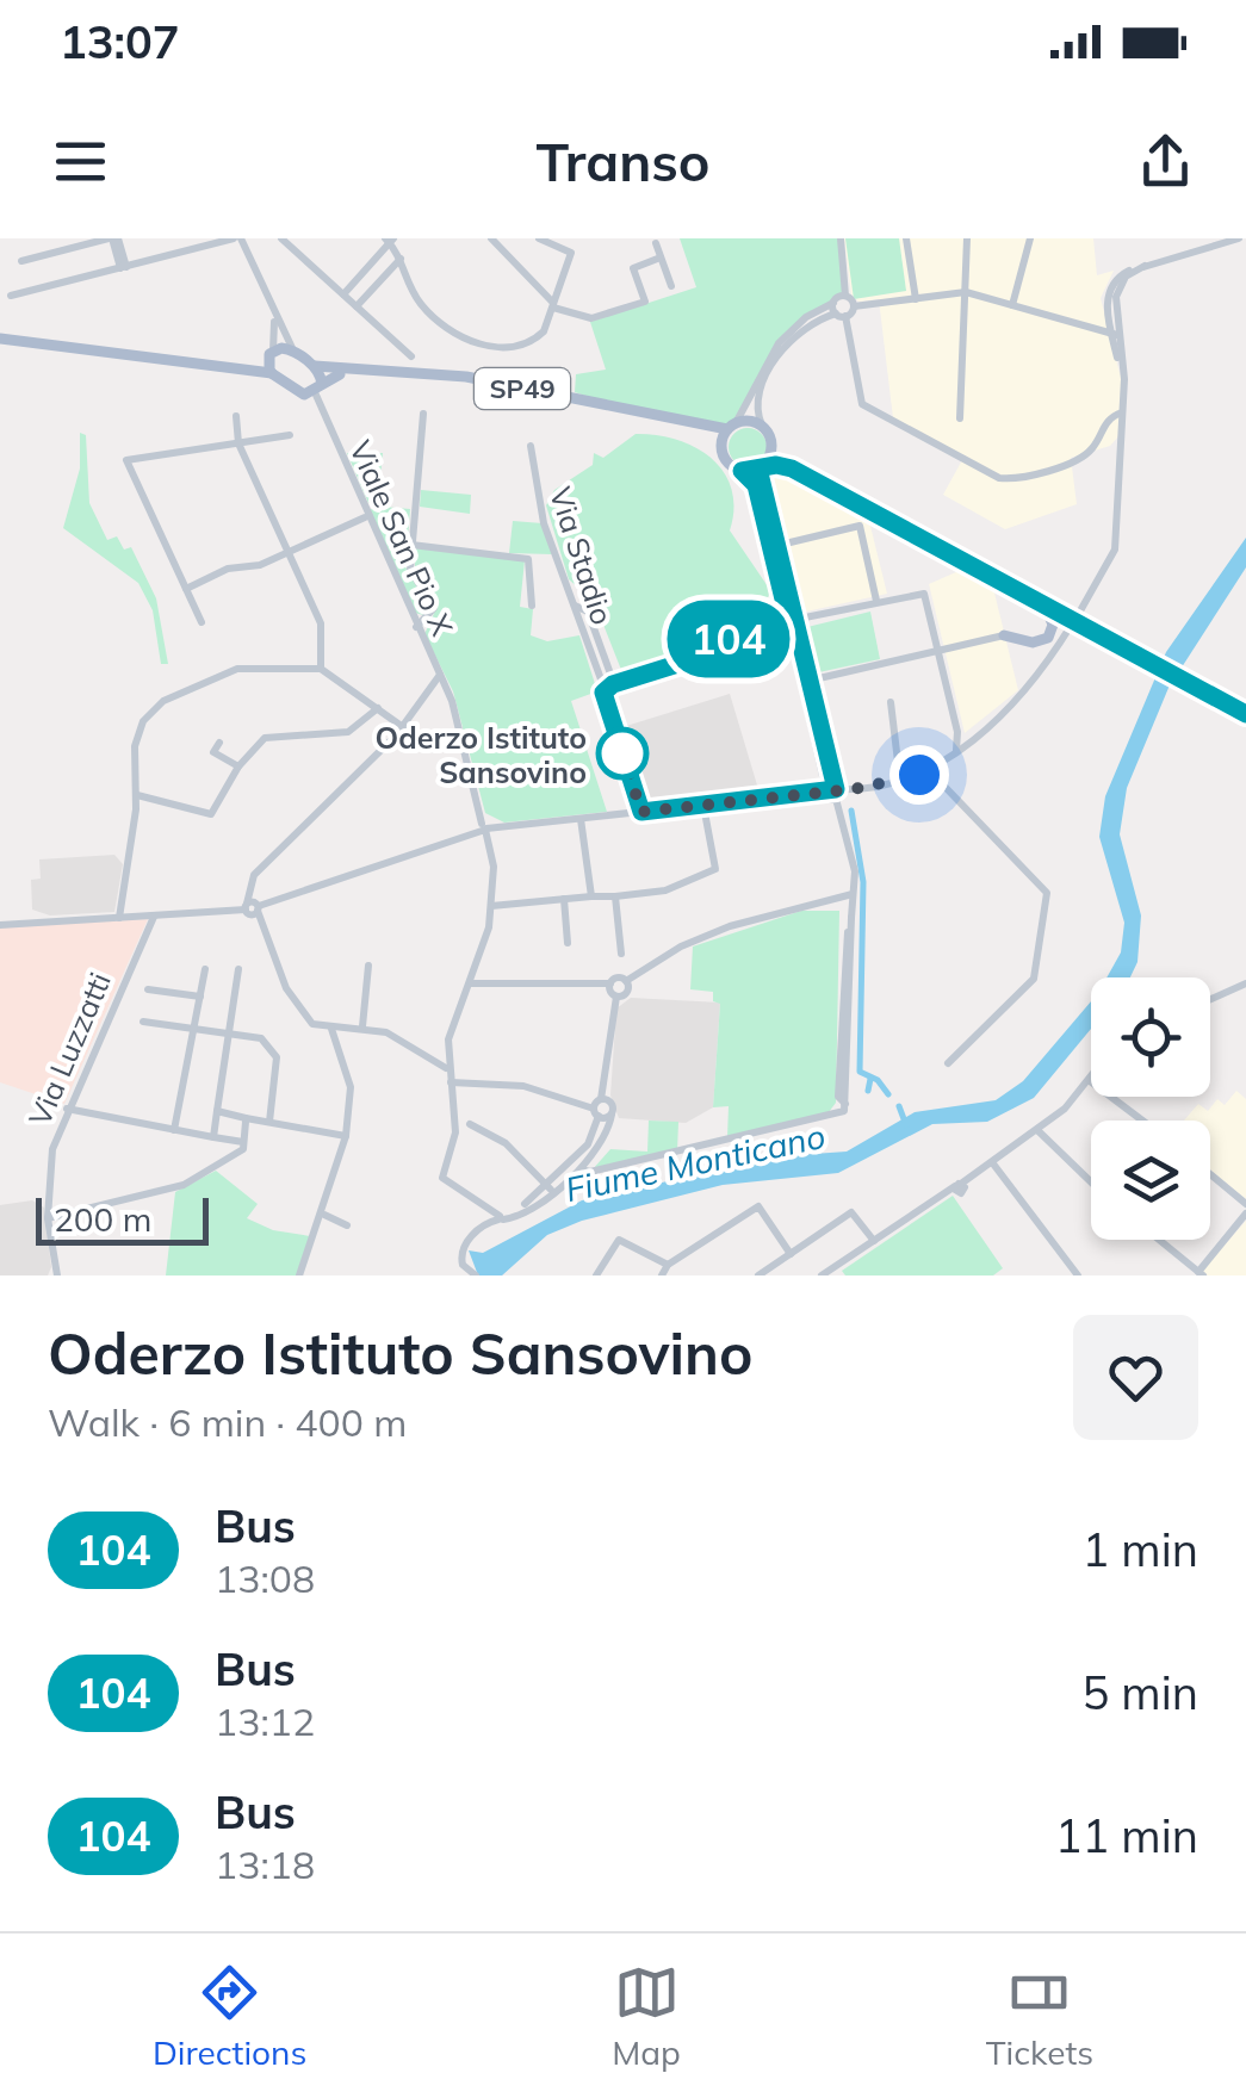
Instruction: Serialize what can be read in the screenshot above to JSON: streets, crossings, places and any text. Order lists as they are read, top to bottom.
{
  "streets": {
    "main road": ["SP49"],
    "street": ["Viale San Pio X", "Via Stadio", "Via Luzzatti"]
  },
  "crossings": [
    ["SP49", "Viale San Pio X"]
  ],
  "water": ["Fiume Monticano"],
  "places": ["Oderzo Istituto Sansovino"],
  "lines": ["bus line 104"],
  "scale_bar": "200 m",
  "page": {
    "status": "13:07",
    "header": "Transo",
    "on_map": "104",
    "scale": "200 m",
    "heading": ["Oderzo Istituto Sansovino", "Walk · 6 min · 400 m"],
    "list": [
      {
        "mark": "104",
        "name": "Bus",
        "note": "13:08",
        "value": "1 min"
      },
      {
        "mark": "104",
        "name": "Bus",
        "note": "13:12",
        "value": "5 min"
      },
      {
        "mark": "104",
        "name": "Bus",
        "note": "13:18",
        "value": "11 min"
      }
    ],
    "tabs": ["Directions", "Map", "Tickets"]
  }
}
